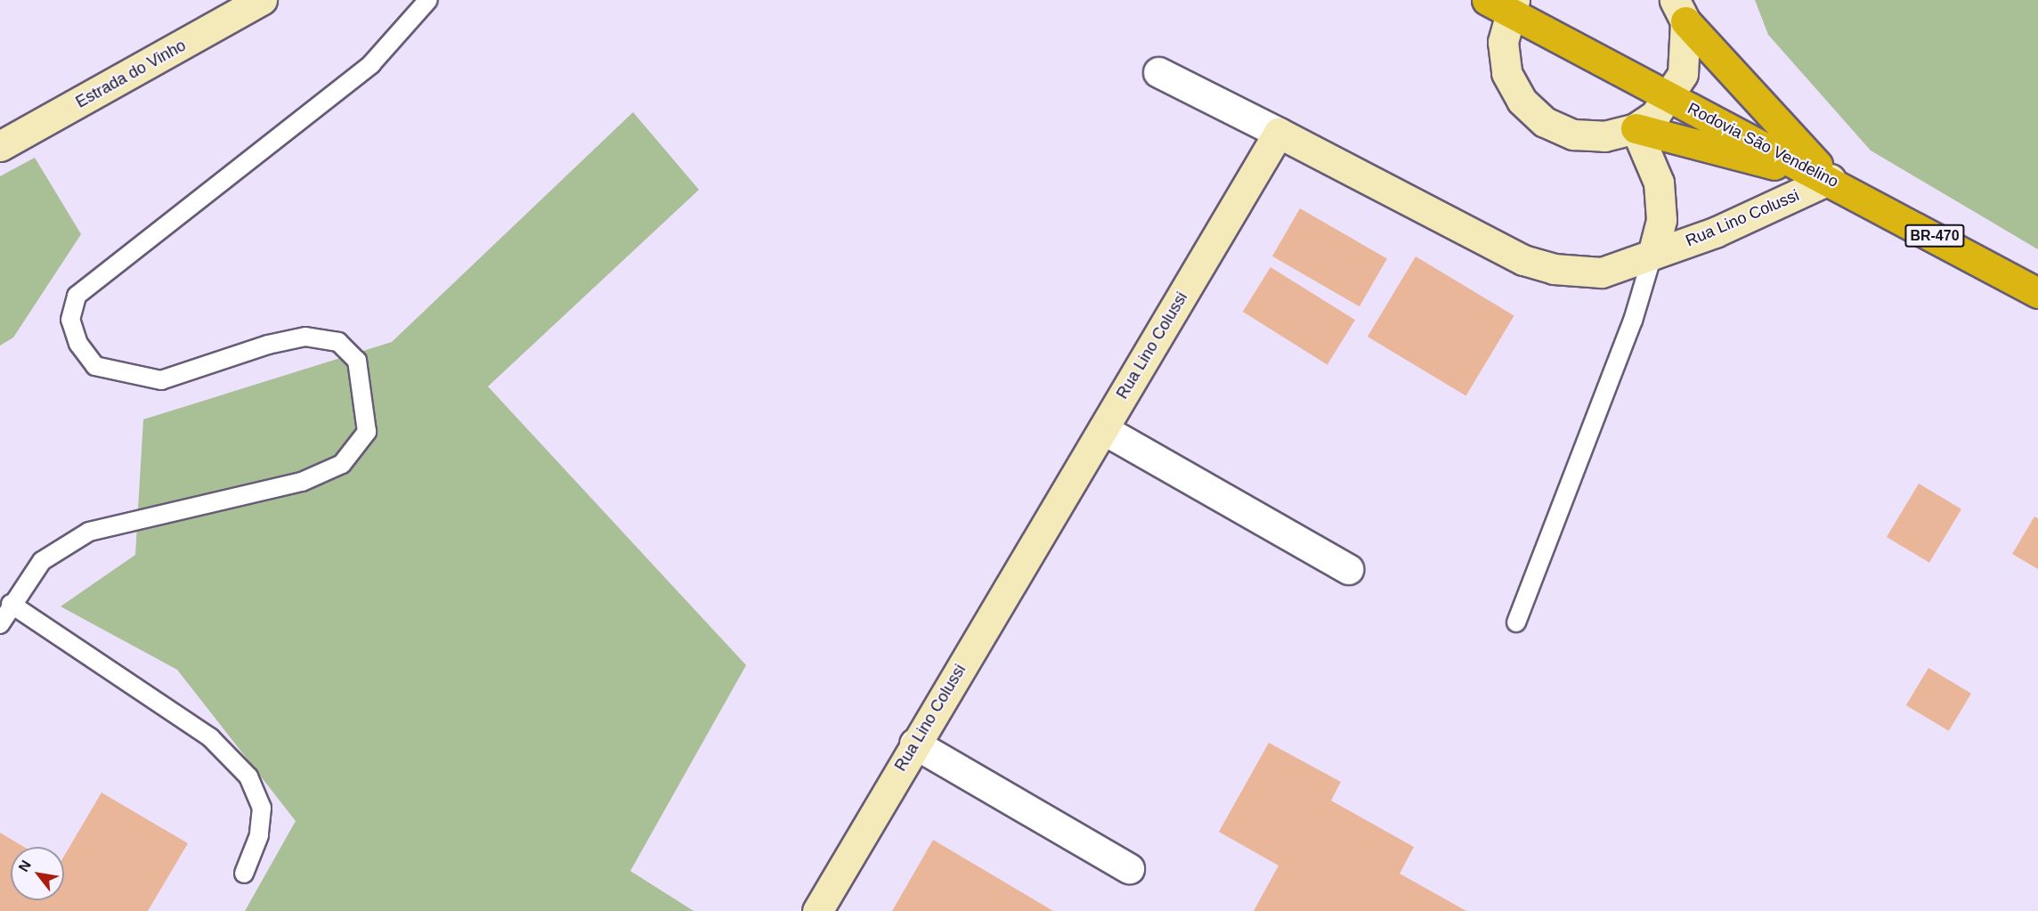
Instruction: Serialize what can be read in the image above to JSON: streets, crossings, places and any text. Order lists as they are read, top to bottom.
{
  "streets": {
    "highway": ["Rodovia São Vendelino", "BR-470"],
    "street": ["Estrada do Vinho", "Rua Lino Colussi"]
  },
  "crossings": [
    ["Rodovia São Vendelino", "Rua Lino Colussi"]
  ],
  "north": "top left"
}
